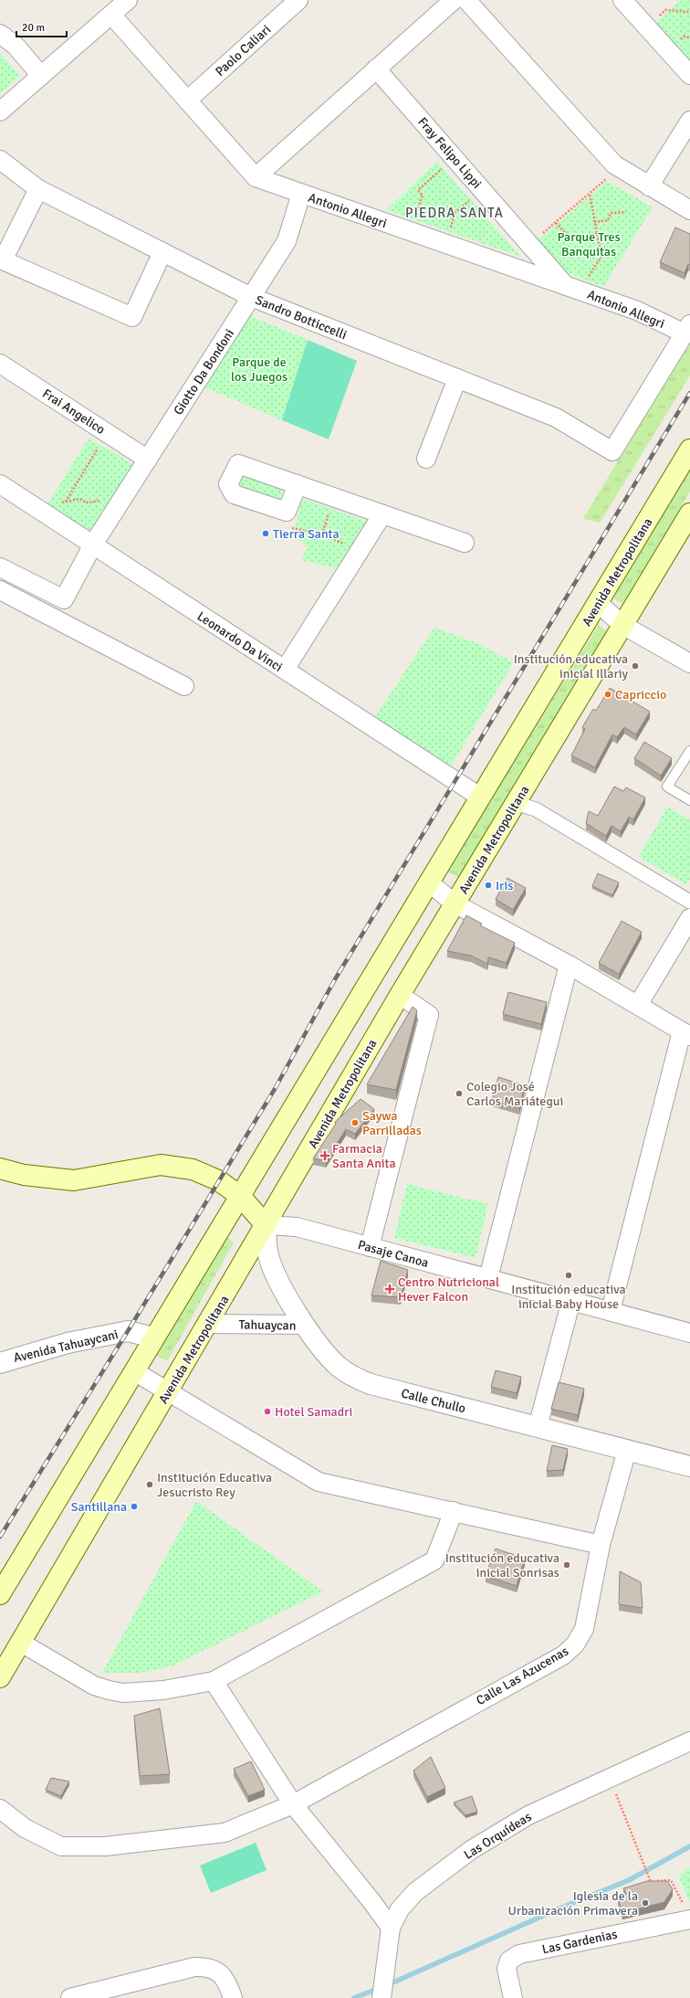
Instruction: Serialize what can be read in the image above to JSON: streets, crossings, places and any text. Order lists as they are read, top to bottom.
{
  "streets": {
    "main road": ["Avenida Metropolitana"],
    "street": [
      "Paolo Caliari",
      "Fray Felipo Lippi",
      "Antonio Allegri",
      "Sandro Botticcelli",
      "Giotto Da Bondoni",
      "Frai Angelico",
      "Leonardo Da Vinci",
      "Pasaje Canoa",
      "Tahuaycan",
      "Avenida Tahuaycani",
      "Calle Chullo",
      "Calle Las Azucenas",
      "Las Orquídeas",
      "Las Gardenias"
    ]
  },
  "crossings": [
    ["Paolo Caliari", "Antonio Allegri"],
    ["Fray Felipo Lippi", "Antonio Allegri"],
    ["Antonio Allegri", "Sandro Botticcelli"],
    ["Antonio Allegri", "Giotto Da Bondoni"],
    ["Sandro Botticcelli", "Giotto Da Bondoni"],
    ["Giotto Da Bondoni", "Frai Angelico"],
    ["Giotto Da Bondoni", "Leonardo Da Vinci"],
    ["Avenida Metropolitana", "Leonardo Da Vinci"],
    ["Avenida Metropolitana", "Pasaje Canoa"],
    ["Avenida Metropolitana", "Tahuaycan"],
    ["Avenida Metropolitana", "Avenida Tahuaycani"],
    ["Avenida Metropolitana", "Calle Chullo"],
    ["Pasaje Canoa", "Calle Chullo"],
    ["Tahuaycan", "Calle Chullo"],
    ["Calle Chullo", "Calle Las Azucenas"]
  ],
  "districts": ["PIEDRA SANTA"],
  "parks": ["Parque Tres Banquitas", "Parque de los Juegos"],
  "places": {
    "other": [
      "Tierra Santa",
      "Institución educativa inicial Illariy",
      "Capriccio",
      "Iris",
      "Colegio José Carlos Mariátegui",
      "Saywa Parrilladas",
      "Institución educativa inicial Baby House",
      "Hotel Samadri",
      "Institución Educativa Jesucristo Rey",
      "Santillana",
      "Institución educativa inicial Sonrisas",
      "Iglesia de la Urbanización Primavera"
    ],
    "health": ["Farmacia Santa Anita", "Centro Nutricional Hever Falcon"]
  },
  "scale_bar": "20 m"
}
